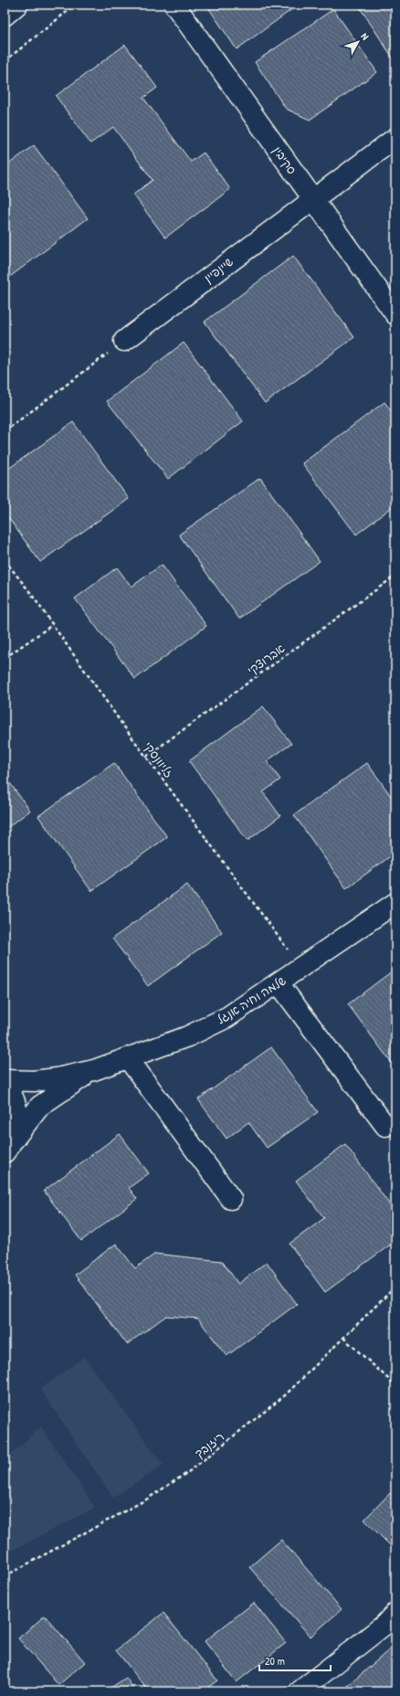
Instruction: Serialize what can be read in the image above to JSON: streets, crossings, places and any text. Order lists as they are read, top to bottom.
{
  "streets": {
    "street": ["סקיבין", "שיינפיין", "שלמה וחיה אנגל"],
    "path": ["אברוצקי", "זליוונסקי", "ריזנבך"]
  },
  "crossings": [
    ["סקיבין", "שיינפיין"],
    ["אברוצקי", "זליוונסקי"],
    ["זליוונסקי", "שלמה וחיה אנגל"]
  ],
  "scale_bar": "20 m",
  "north": "top right"
}
